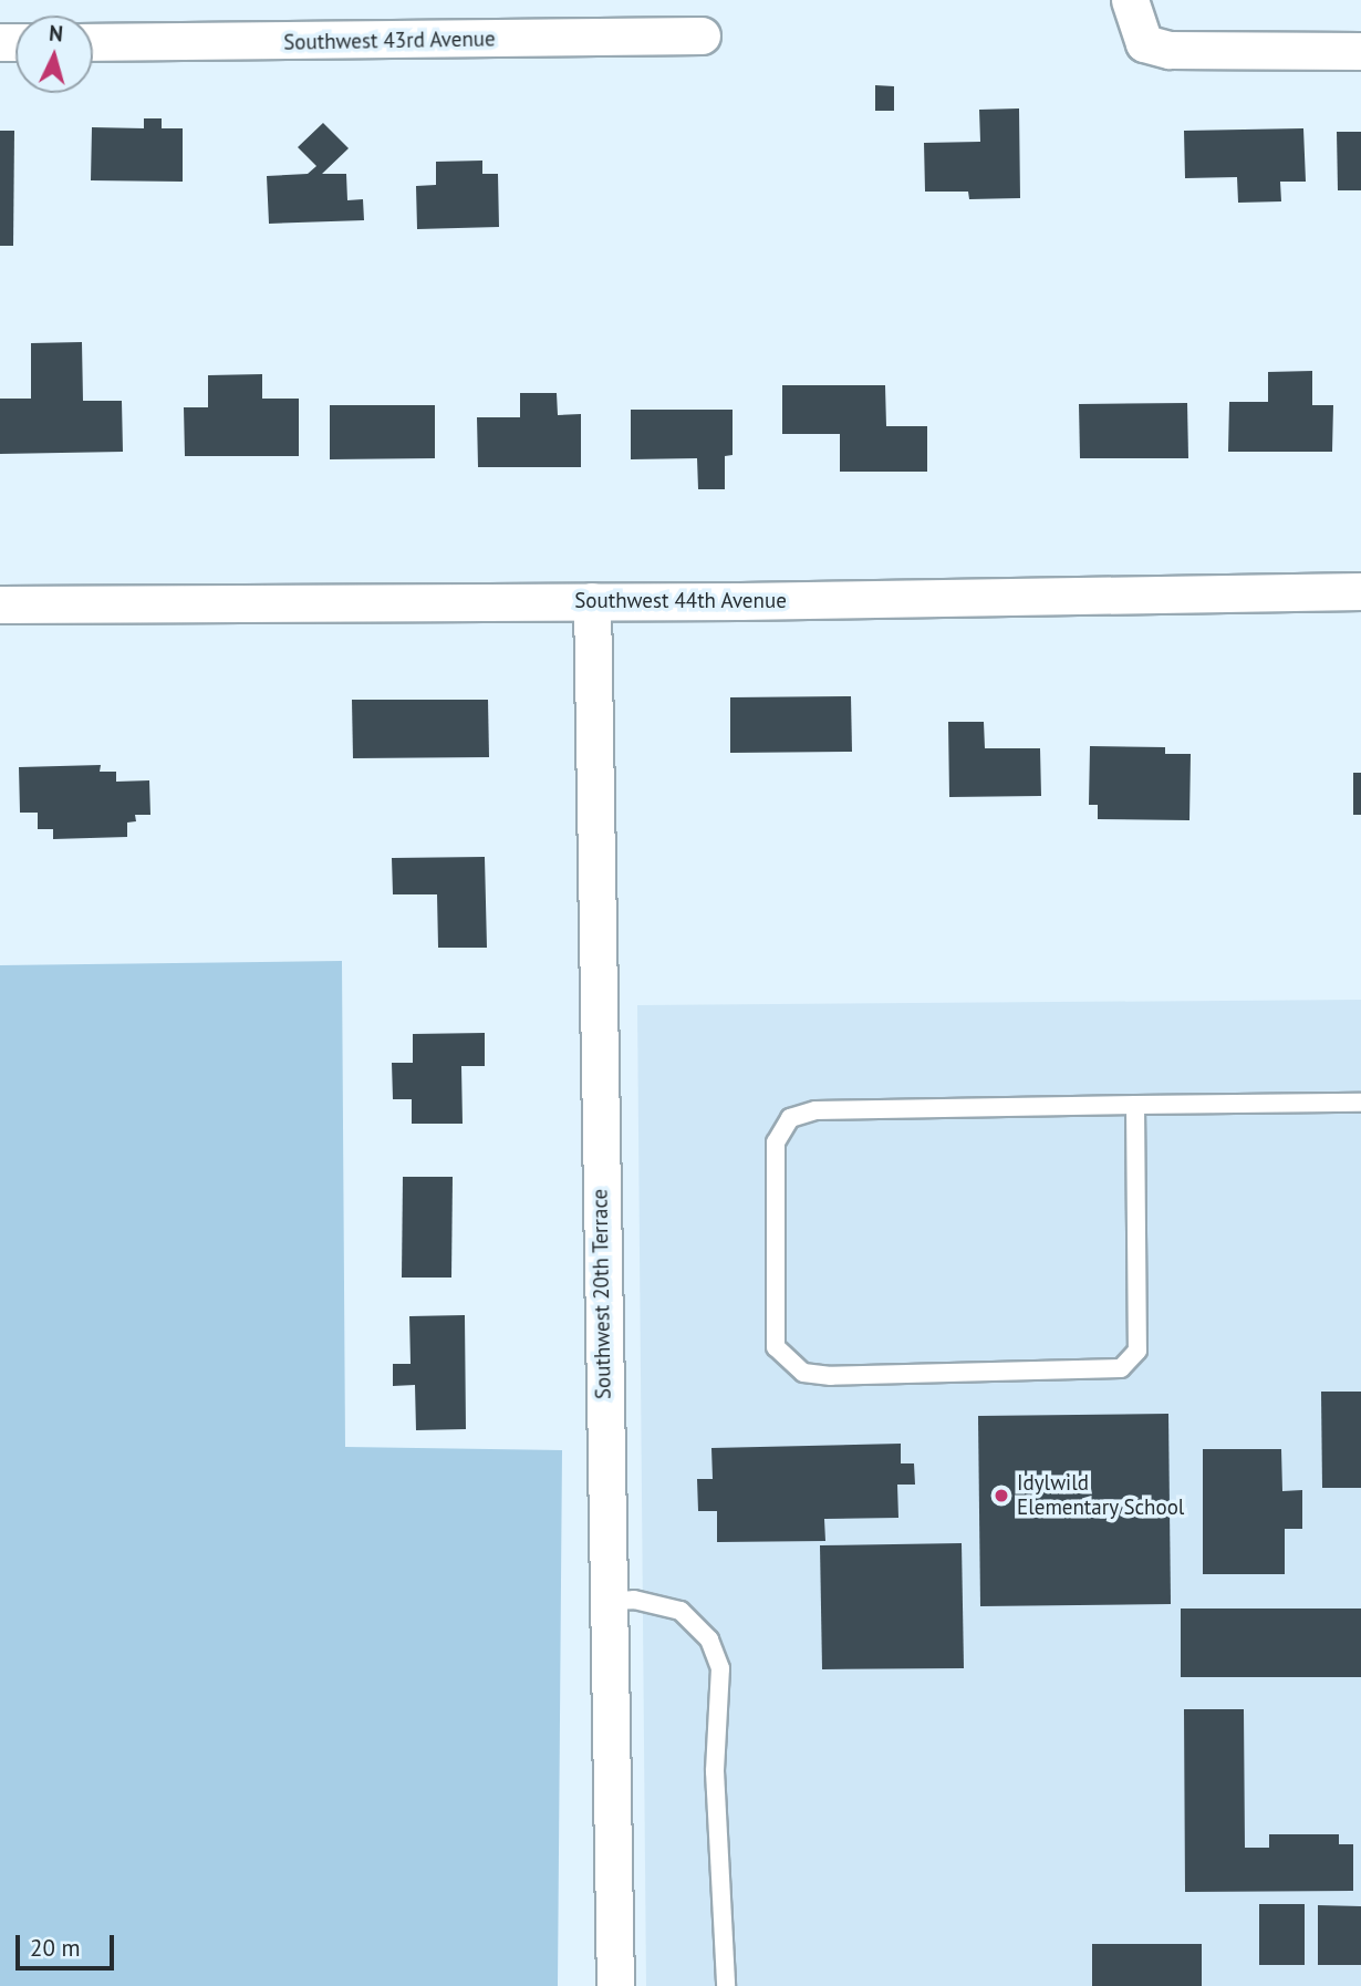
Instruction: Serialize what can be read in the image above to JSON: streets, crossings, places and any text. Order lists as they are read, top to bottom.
{
  "streets": {
    "street": ["Southwest 43rd Avenue", "Southwest 44th Avenue", "Southwest 20th Terrace"]
  },
  "crossings": [
    ["Southwest 44th Avenue", "Southwest 20th Terrace"]
  ],
  "places": ["Idylwild Elementary School"],
  "scale_bar": "20 m",
  "north": "top"
}
